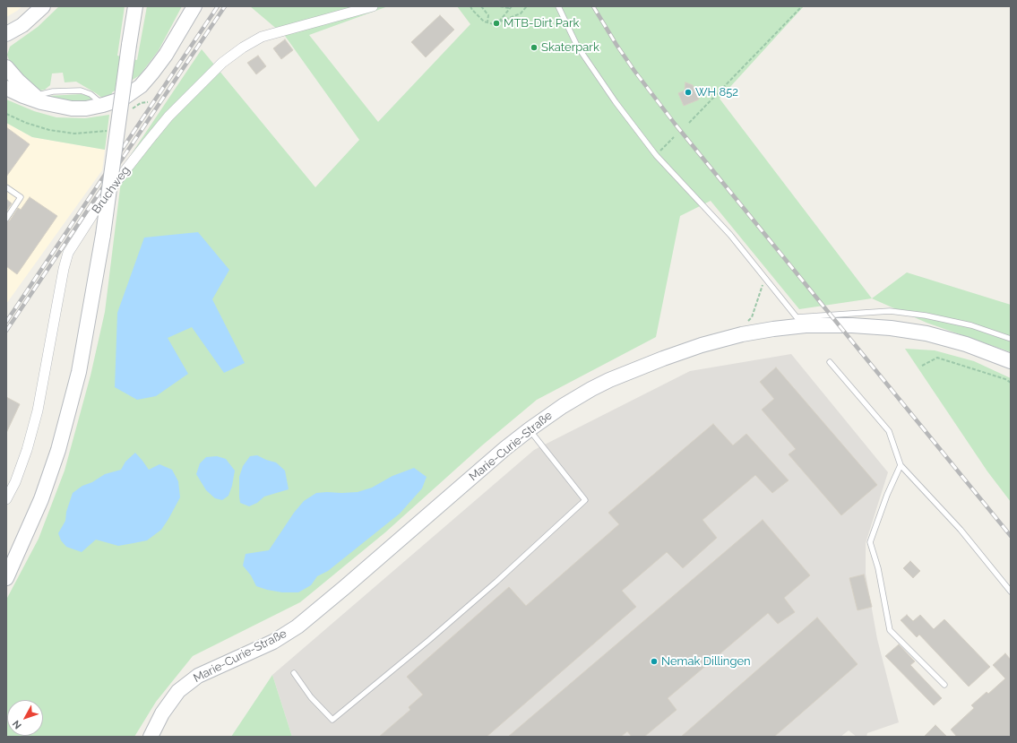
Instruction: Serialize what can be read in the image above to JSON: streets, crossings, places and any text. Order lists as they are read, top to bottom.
{
  "streets": {
    "main road": ["Marie-Curie-Straße"],
    "street": ["Bruchweg"]
  },
  "places": [
    "MTB-Dirt Park",
    "Skaterpark",
    "WH 852",
    "Nemak Dillingen"
  ],
  "north": "bottom left"
}
